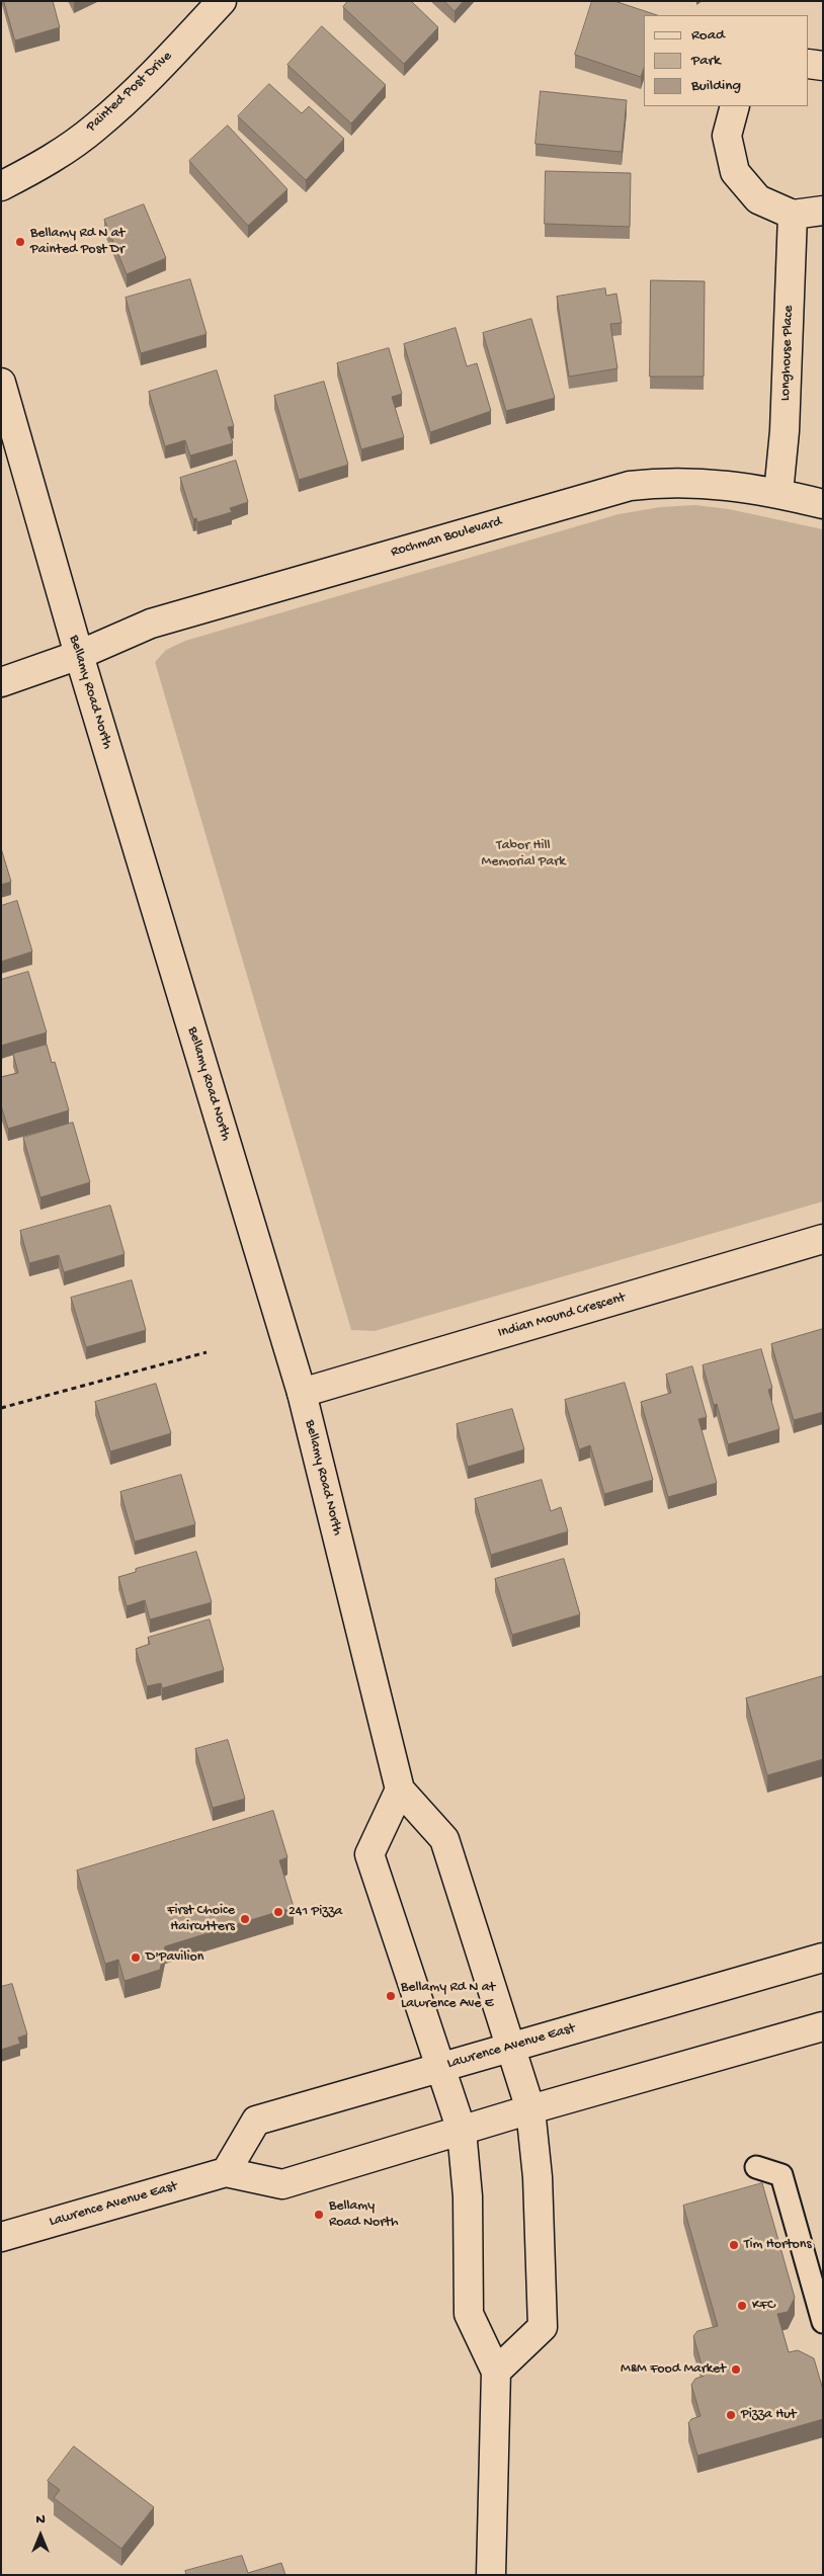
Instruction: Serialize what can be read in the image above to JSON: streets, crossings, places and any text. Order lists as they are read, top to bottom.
{
  "streets": {
    "street": [
      "Painted Post Drive",
      "Longhouse Place",
      "Rochman Boulevard",
      "Bellamy Road North",
      "Indian Mound Crescent",
      "Lawrence Avenue East"
    ]
  },
  "crossings": [
    ["Longhouse Place", "Rochman Boulevard"],
    ["Rochman Boulevard", "Bellamy Road North"],
    ["Bellamy Road North", "Indian Mound Crescent"],
    ["Bellamy Road North", "Lawrence Avenue East"]
  ],
  "parks": ["Tabor Hill Memorial Park"],
  "places": [
    "Bellamy Rd N at Painted Post Dr",
    "241 Pizza",
    "First Choice Haircutters",
    "D'Pavilion",
    "Bellamy Rd N at Lawrence Ave E",
    "Bellamy Road North",
    "Tim Hortons",
    "KFC",
    "M&M Food Market",
    "Pizza Hut"
  ],
  "legend": ["Road", "Park", "Building"],
  "north": "top"
}
